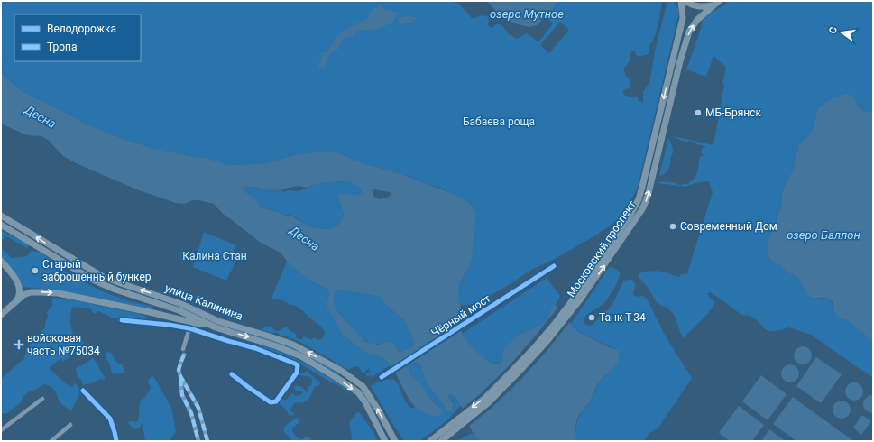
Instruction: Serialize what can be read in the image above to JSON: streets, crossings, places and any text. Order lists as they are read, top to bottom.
{
  "streets": {
    "main road": ["Московский проспект", "улица Калинина"],
    "street": ["Чёрный мост"]
  },
  "water": ["озеро Мутное", "Десна", "озеро Баллон"],
  "parks": ["Бабаева роща", "Калина Стан"],
  "places": {
    "other": [
      "МБ-Брянск",
      "Современный Дом",
      "Старый заброшенный бункер",
      "Танк Т-34"
    ],
    "health": ["войсковая часть №75034"]
  },
  "legend": ["Велодорожка", "Тропа"],
  "north": "left"
}
